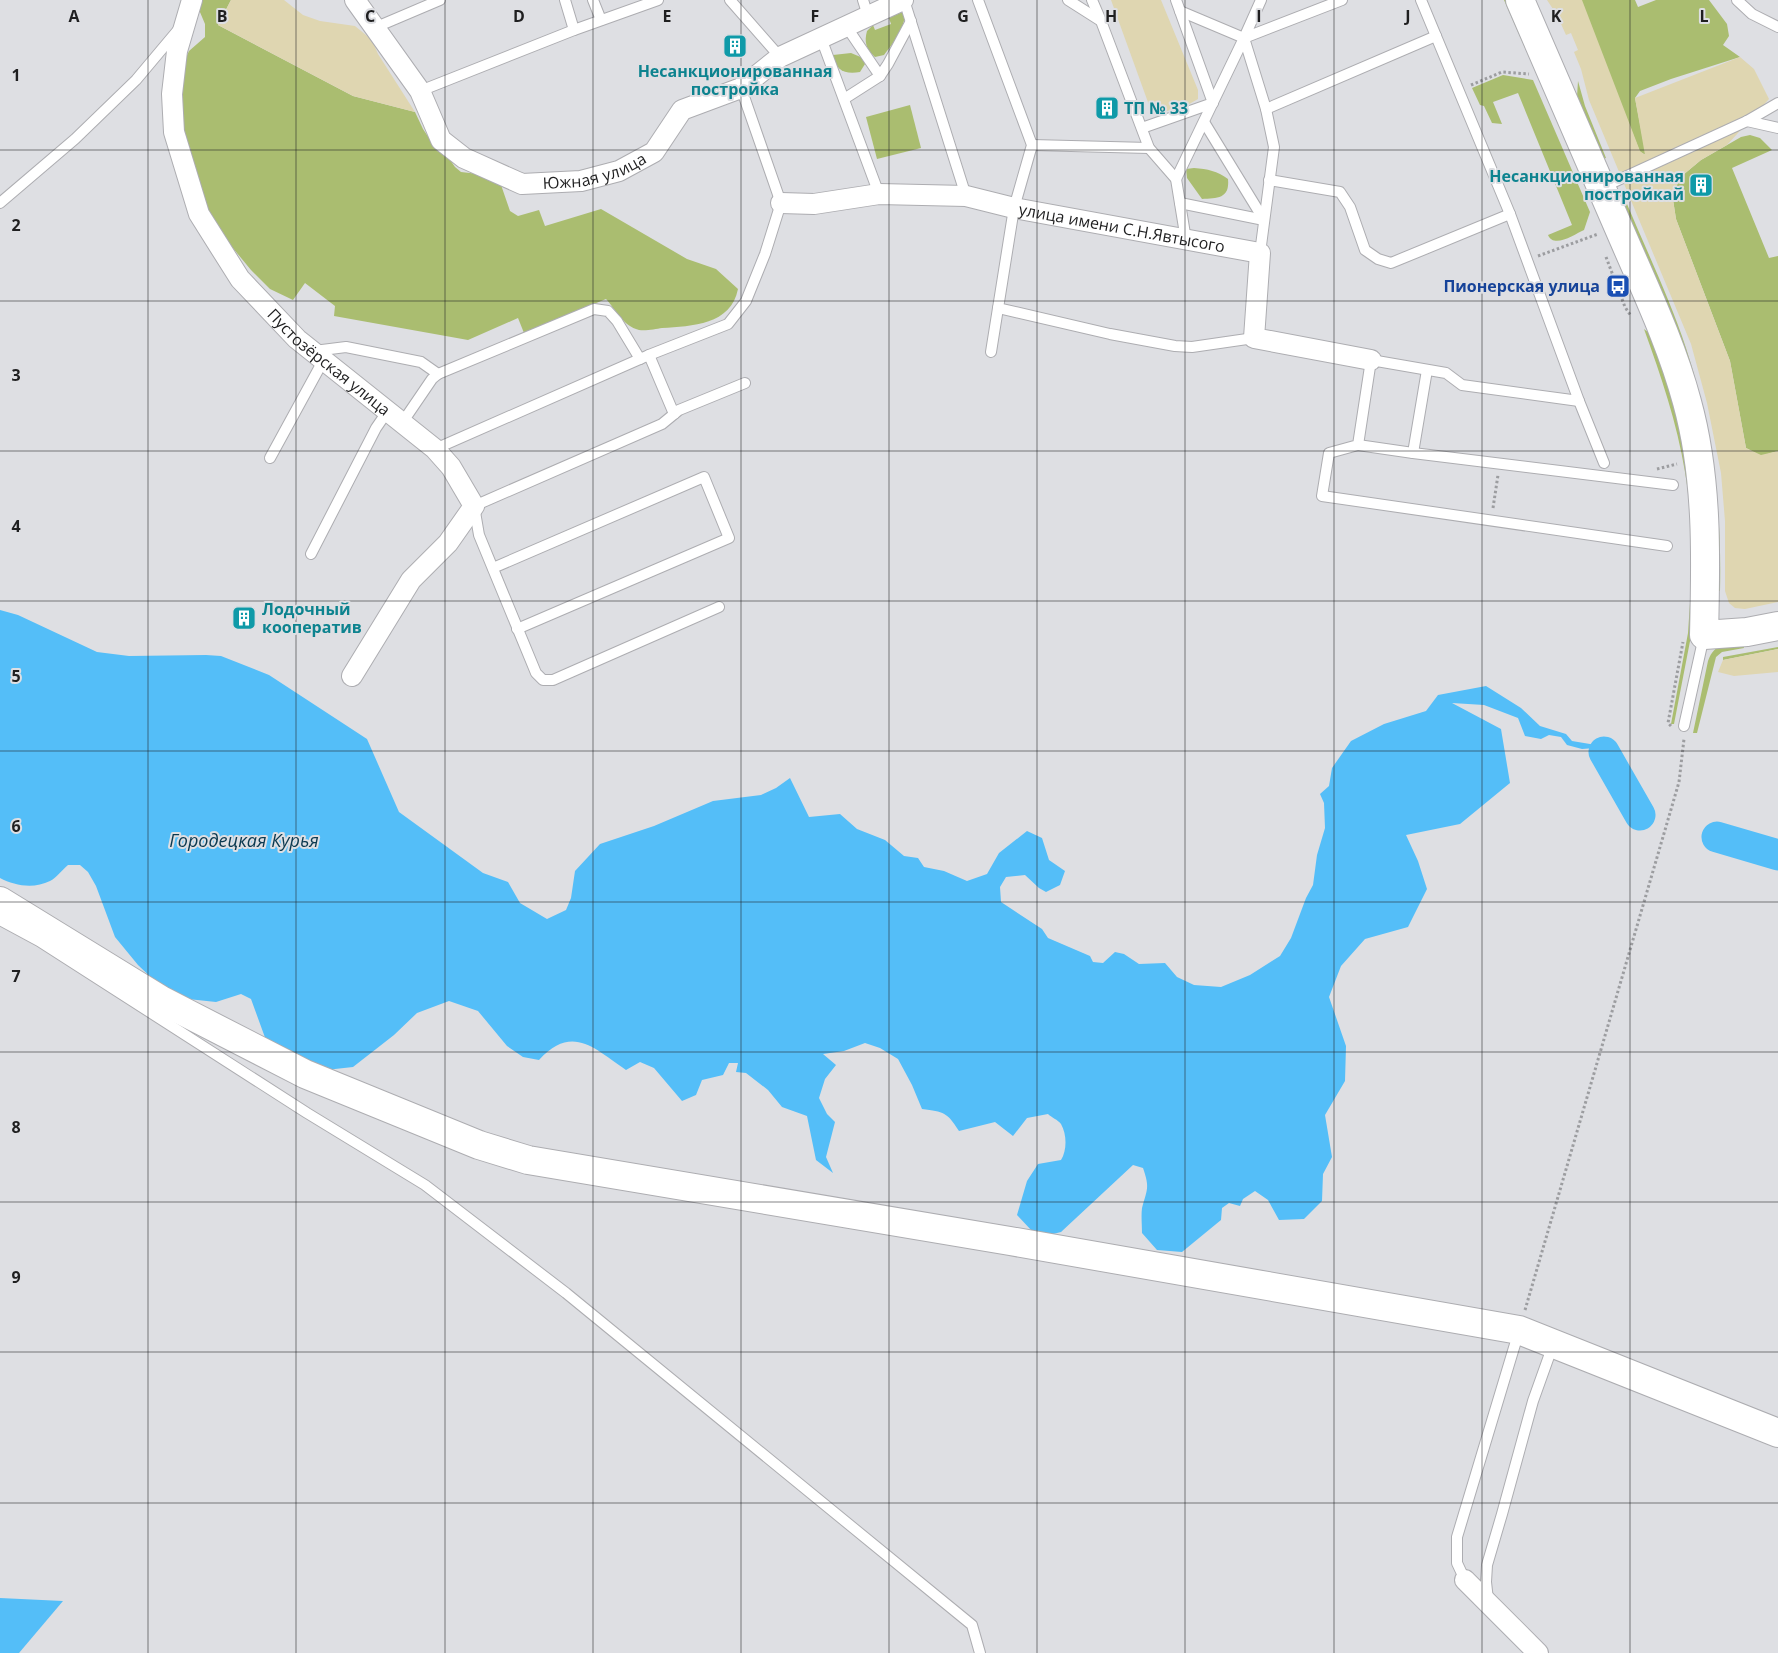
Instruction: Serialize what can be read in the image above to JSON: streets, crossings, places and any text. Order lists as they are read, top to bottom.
{
  "streets": {
    "street": ["Южная улица", "улица имени С.Н.Явтысого", "Пустозёрская улица"]
  },
  "water": ["Городецкая Курья"],
  "places": {
    "building": [
      "Несанкционированная постройка",
      "ТП № 33",
      "Несанкционированная постройкай",
      "Лодочный кооператив"
    ],
    "bus stop": ["Пионерская улица"]
  },
  "grid": {
    "columns": [
      "A",
      "B",
      "C",
      "D",
      "E",
      "F",
      "G",
      "H",
      "I",
      "J",
      "K",
      "L"
    ],
    "rows": [
      "1",
      "2",
      "3",
      "4",
      "5",
      "6",
      "7",
      "8",
      "9"
    ]
  }
}
